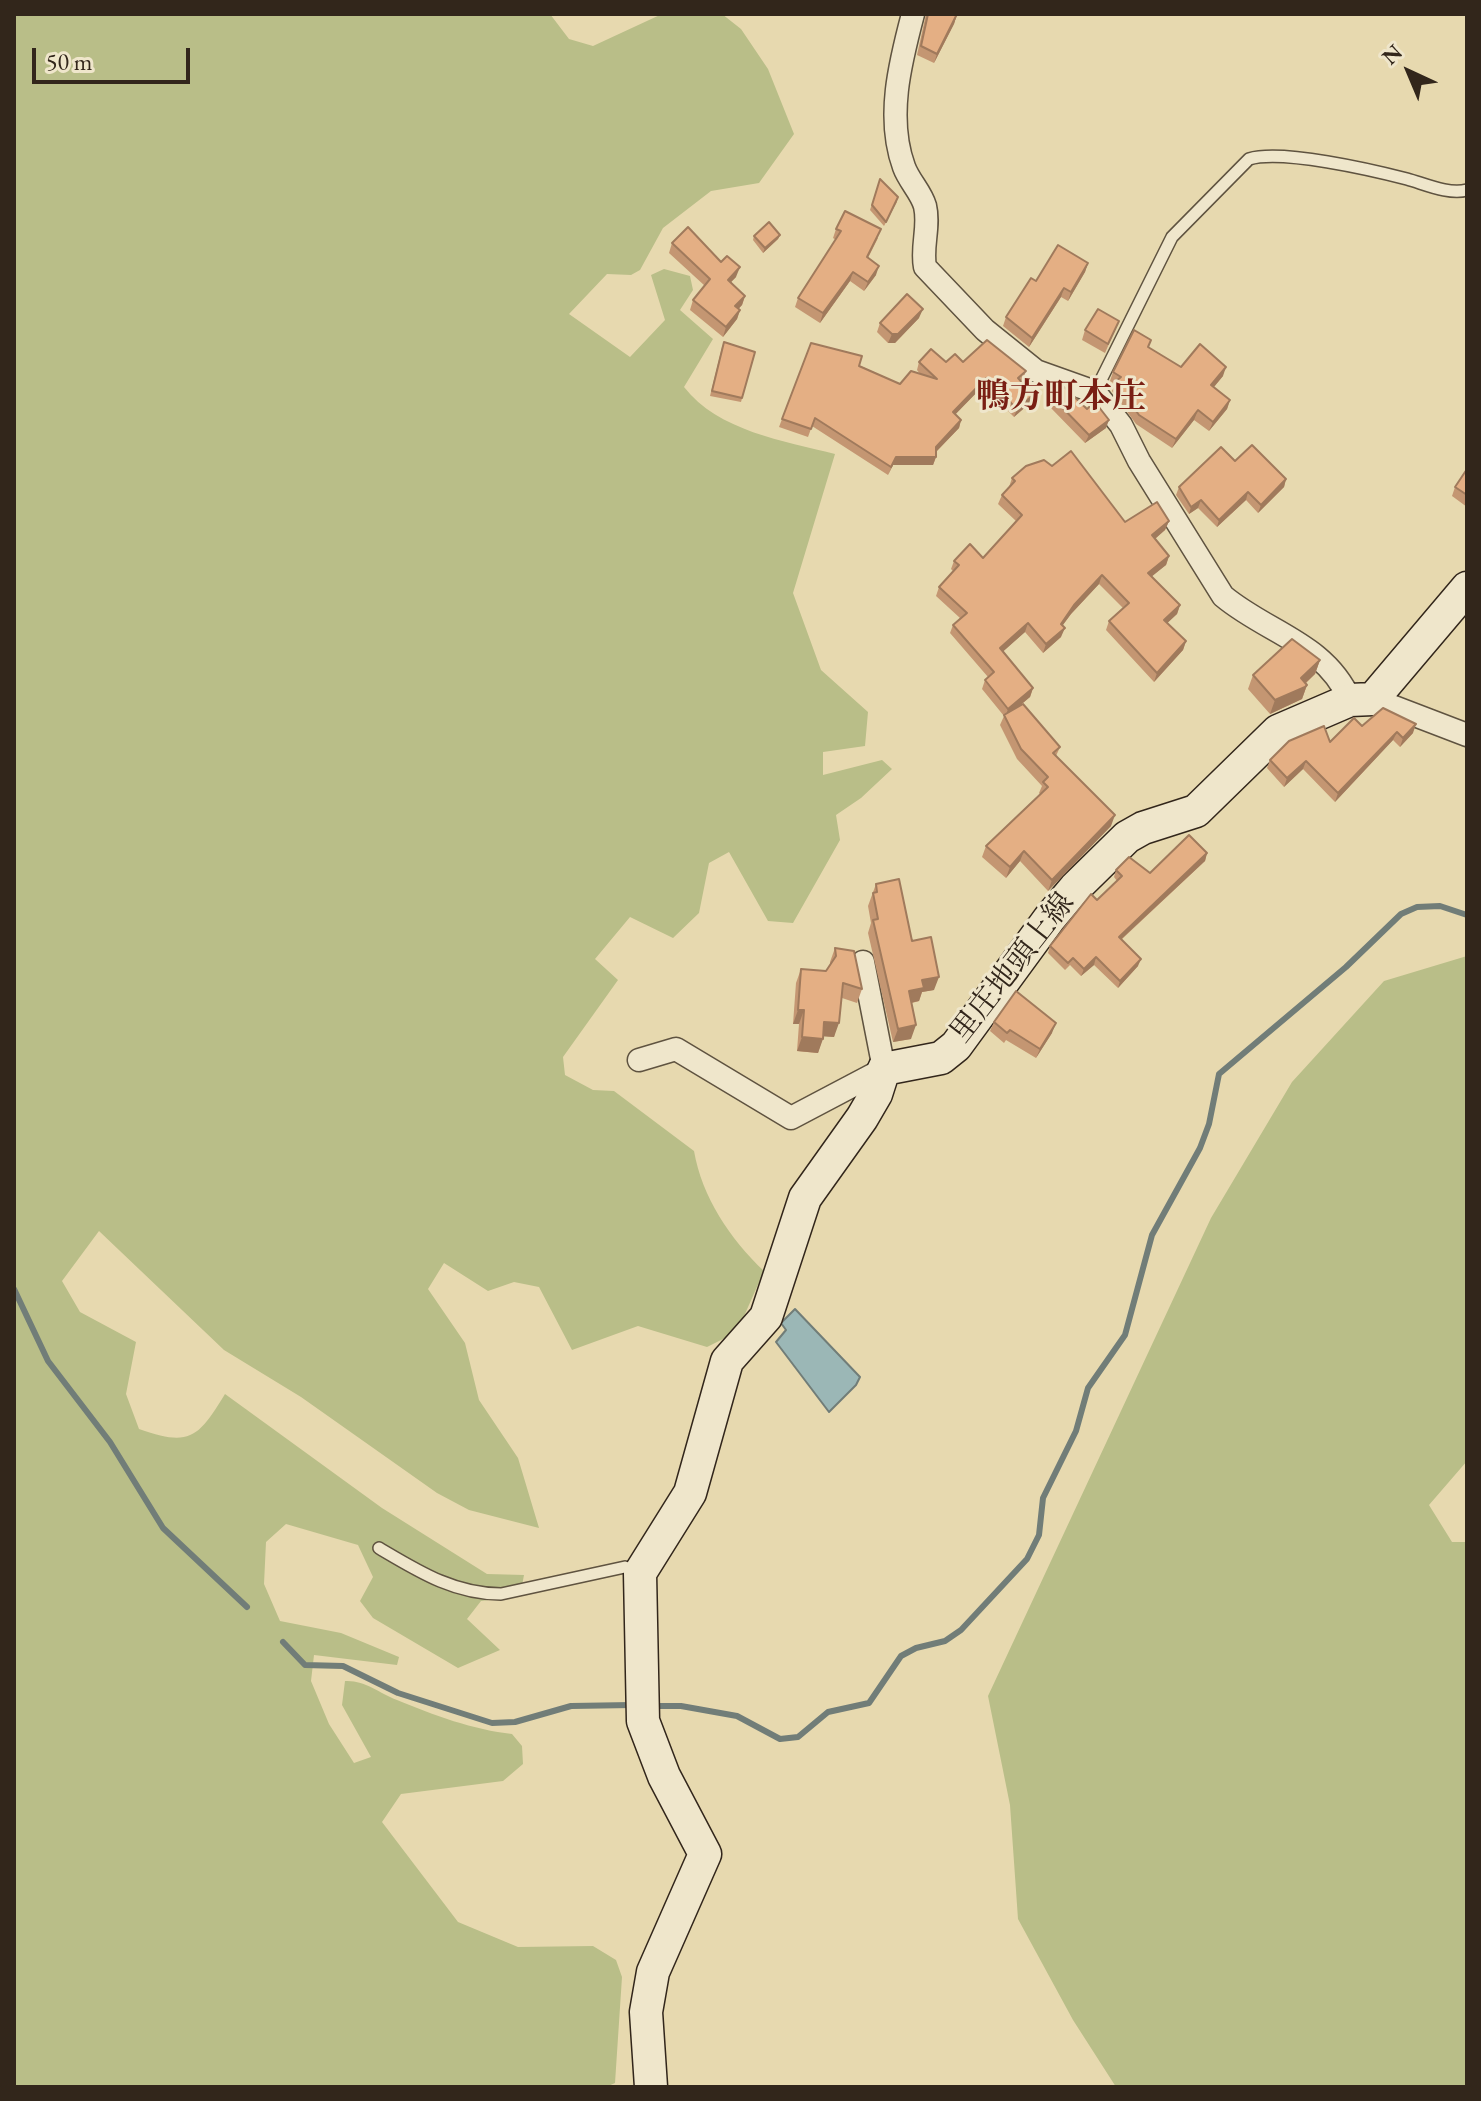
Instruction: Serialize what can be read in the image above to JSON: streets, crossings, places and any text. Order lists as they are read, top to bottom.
{
  "streets": {
    "main road": ["里庄地頭上線"]
  },
  "districts": ["鴨方町本庄"],
  "scale_bar": "50 m",
  "north": "top left"
}
